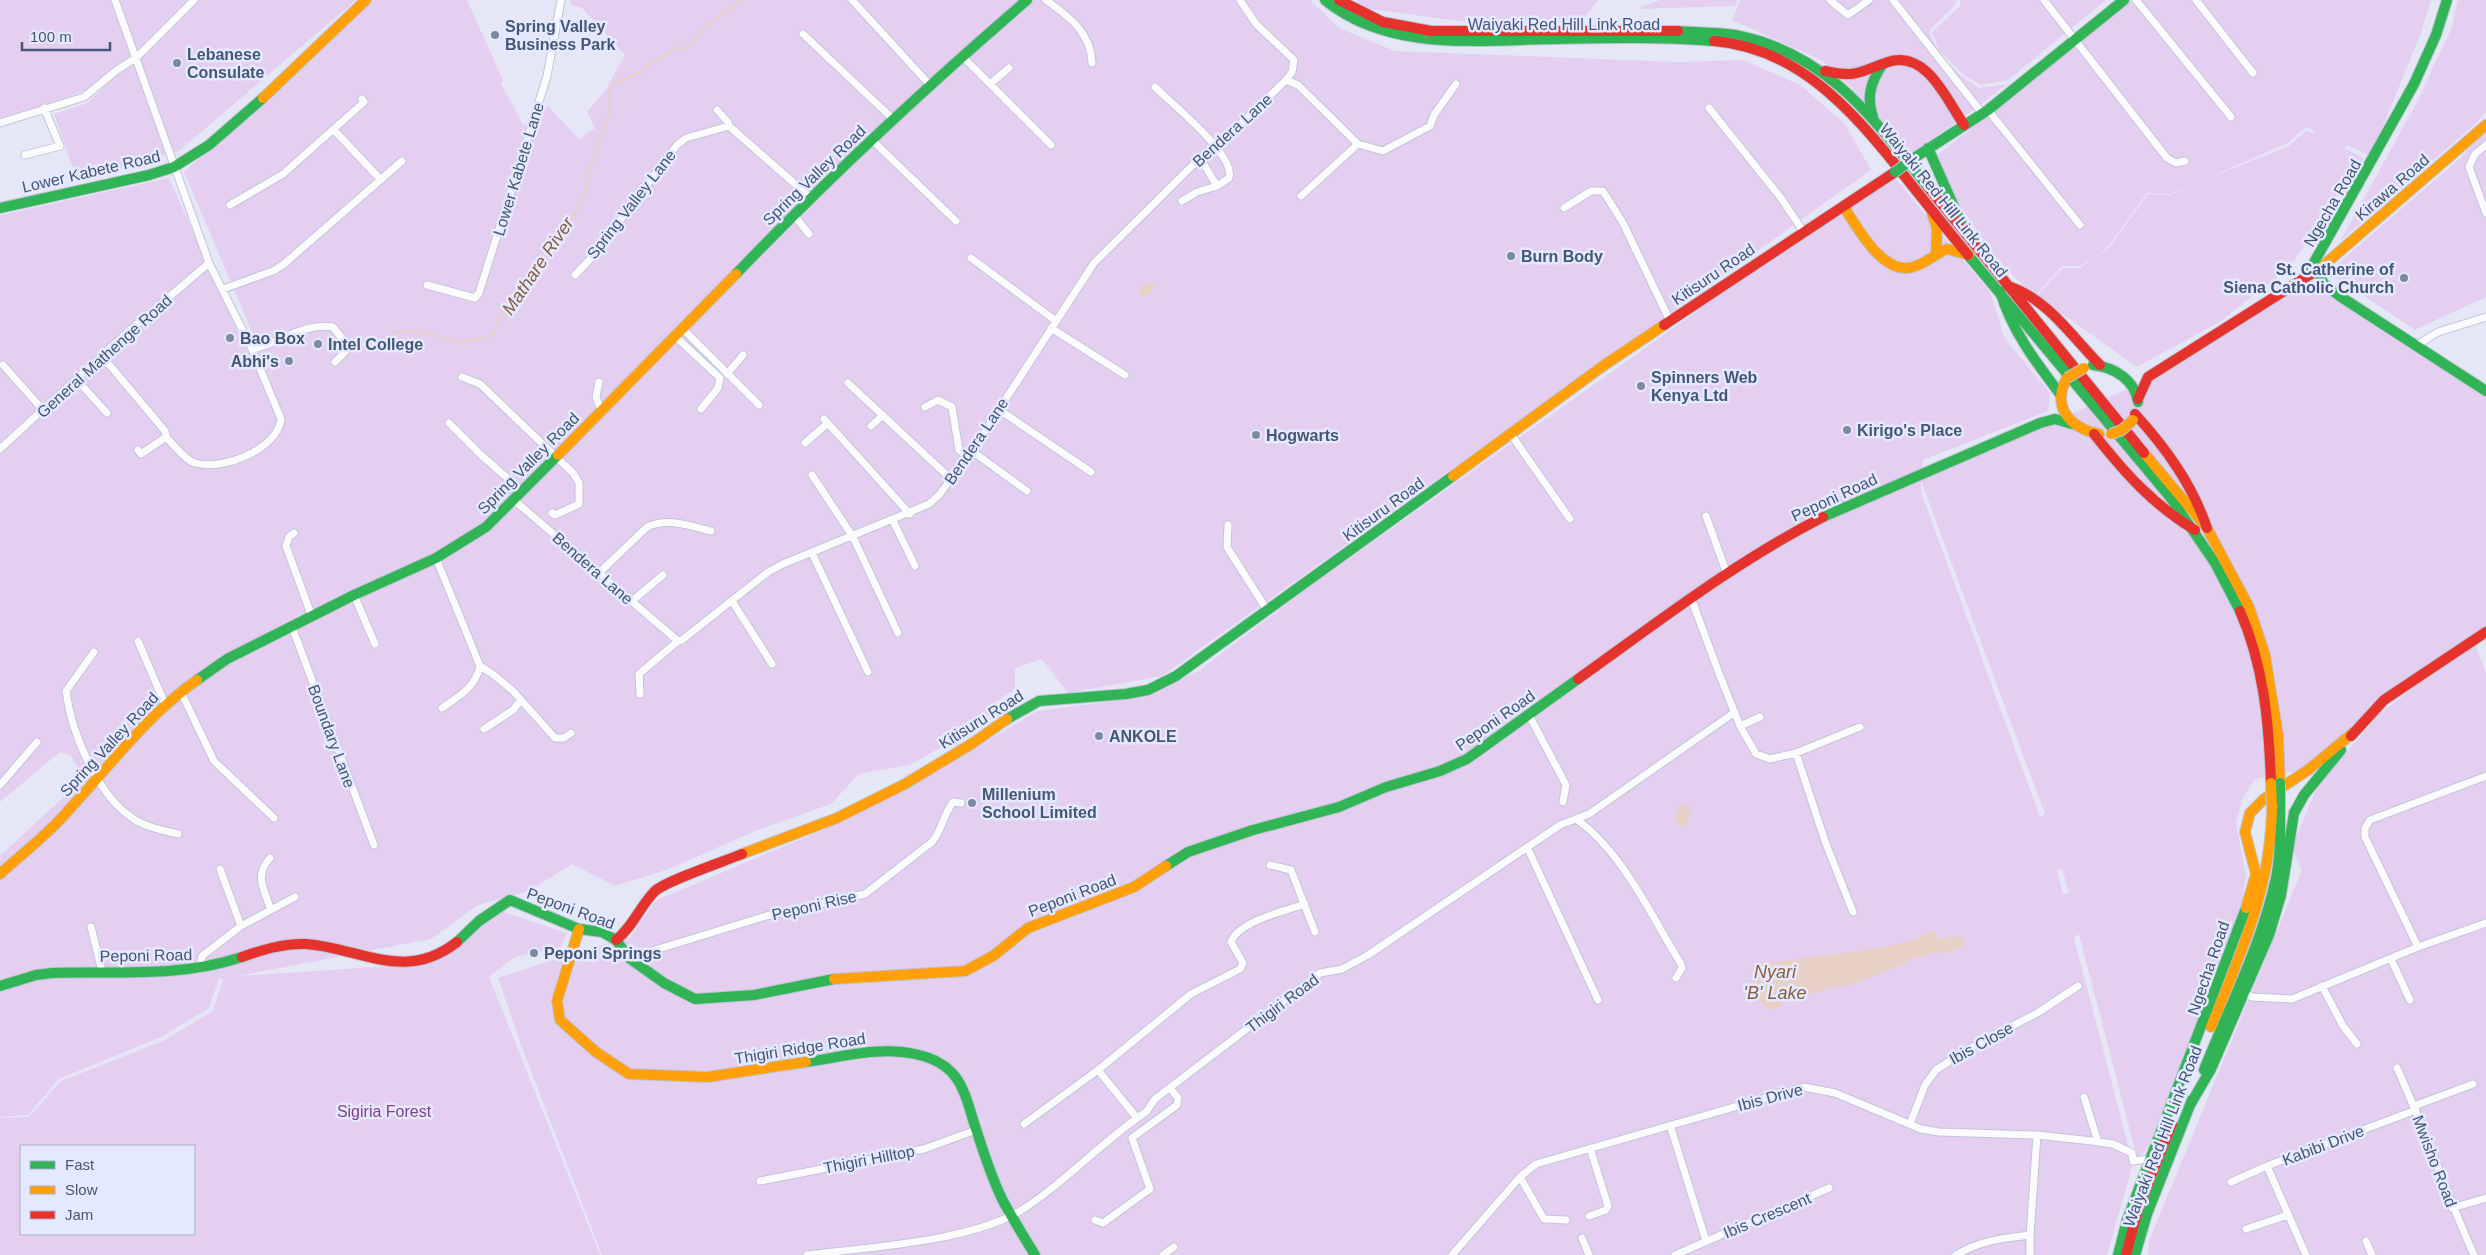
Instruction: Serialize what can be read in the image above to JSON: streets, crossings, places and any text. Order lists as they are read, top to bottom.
{
  "streets": {
    "main road": [
      "Waiyaki Red Hill Link Road",
      "Lower Kabete Road",
      "Spring Valley Road",
      "Kirawa Road",
      "Ngecha Road",
      "Kitisuru Road",
      "Peponi Road",
      "Thigiri Ridge Road"
    ],
    "street": [
      "Bendera Lane",
      "Lower Kabete Lane",
      "Spring Valley Lane",
      "General Mathenge Road",
      "Boundary Lane",
      "Peponi Rise",
      "Thigiri Road",
      "Ibis Close",
      "Ibis Drive",
      "Kabibi Drive",
      "Thigiri Hilltop",
      "Mwisho Road",
      "Ibis Crescent"
    ]
  },
  "crossings": [
    ["Waiyaki Red Hill Link Road", "Ngecha Road"],
    ["Bendera Lane", "Spring Valley Road"],
    ["Spring Valley Road", "Boundary Lane"],
    ["Kirawa Road", "Ngecha Road"],
    ["Kitisuru Road", "Peponi Road"],
    ["Peponi Road", "Peponi Rise"],
    ["Peponi Road", "Thigiri Ridge Road"],
    ["Thigiri Road", "Thigiri Ridge Road"],
    ["Ibis Close", "Ibis Drive"],
    ["Thigiri Ridge Road", "Thigiri Hilltop"],
    ["Ibis Drive", "Ibis Crescent"],
    ["Kabibi Drive", "Mwisho Road"]
  ],
  "water": ["Mathare River", "Nyari 'B' Lake"],
  "parks": ["Sigiria Forest"],
  "places": [
    "Spring Valley Business Park",
    "Lebanese Consulate",
    "Burn Body",
    "St. Catherine of Siena Catholic Church",
    "Bao Box",
    "Intel College",
    "Abhi's",
    "Spinners Web Kenya Ltd",
    "Kirigo's Place",
    "Hogwarts",
    "ANKOLE",
    "Millenium School Limited",
    "Peponi Springs"
  ],
  "legend": ["Fast", "Slow", "Jam"],
  "scale_bar": "100 m"
}
